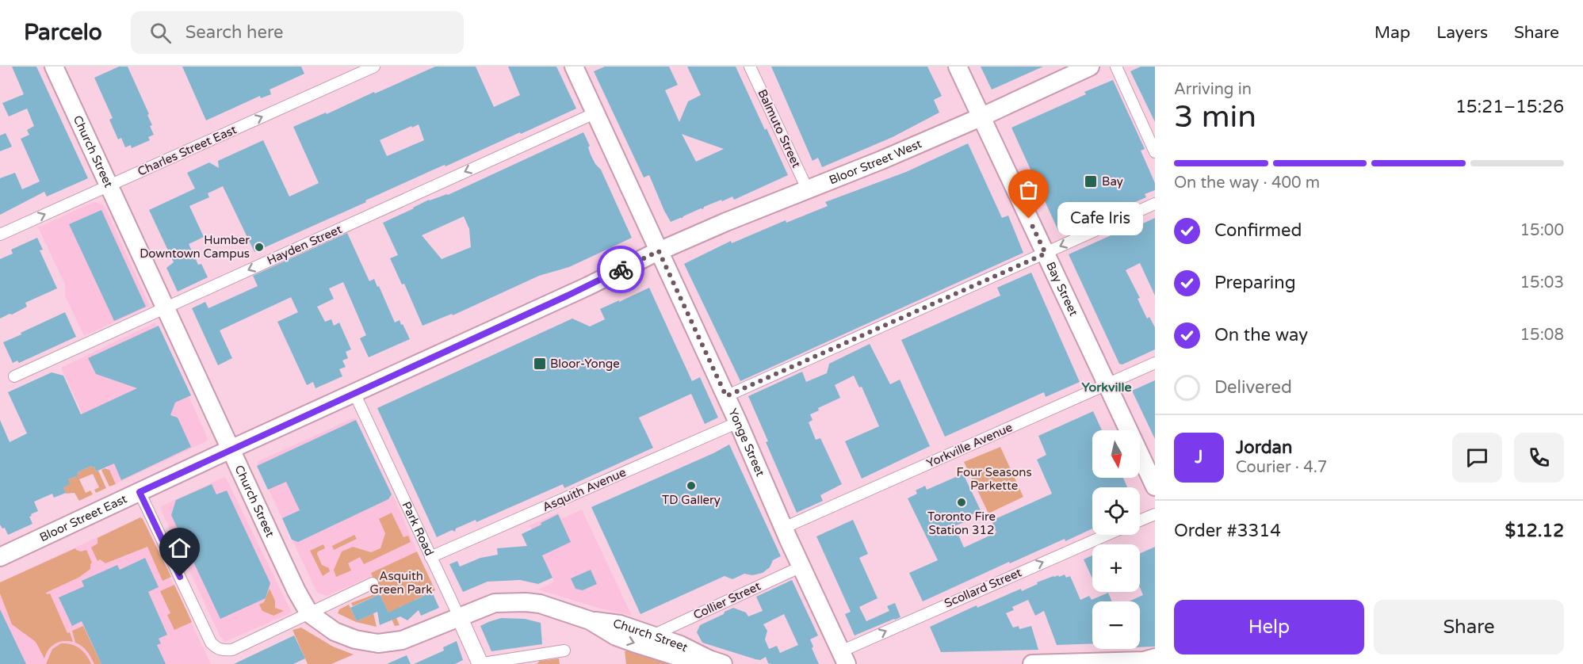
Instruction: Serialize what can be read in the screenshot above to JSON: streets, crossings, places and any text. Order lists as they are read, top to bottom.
{
  "streets": {
    "main road": [
      "Church Street",
      "Bloor Street West",
      "Bay Street",
      "Yonge Street",
      "Bloor Street East"
    ],
    "street": [
      "Balmuto Street",
      "Charles Street East",
      "Hayden Street",
      "Yorkville Avenue",
      "Asquith Avenue",
      "Park Road",
      "Scollard Street",
      "Collier Street"
    ]
  },
  "crossings": [
    ["Balmuto Street", "Bloor Street West"],
    ["Charles Street East", "Church Street"],
    ["Church Street", "Hayden Street"],
    ["Church Street", "Bloor Street East"],
    ["Church Street", "Park Road"],
    ["Church Street", "Collier Street"],
    ["Bloor Street West", "Bay Street"],
    ["Bloor Street West", "Yonge Street"],
    ["Bloor Street West", "Bloor Street East"],
    ["Hayden Street", "Yonge Street"],
    ["Bay Street", "Yorkville Avenue"],
    ["Yonge Street", "Yorkville Avenue"],
    ["Yonge Street", "Asquith Avenue"],
    ["Yonge Street", "Bloor Street East"],
    ["Yonge Street", "Scollard Street"],
    ["Yonge Street", "Collier Street"],
    ["Asquith Avenue", "Park Road"],
    ["Bloor Street East", "Park Road"]
  ],
  "one_way": ["Charles Street East", "Hayden Street", "Scollard Street"],
  "districts": ["Yorkville"],
  "parks": ["Four Seasons Parkette", "Asquith Green Park"],
  "places": {
    "transit": ["Bay", "Bloor-Yonge"],
    "other": [
      "Cafe Iris",
      "Humber Downtown Campus",
      "TD Gallery",
      "Toronto Fire Station 312"
    ]
  },
  "north": "bottom",
  "page": {
    "header": "Parcelo",
    "search": "Search here",
    "nav": ["Map", "Layers", "Share"],
    "heading": ["3 min", "Arriving in", "15:21–15:26"],
    "panel": [
      "Jordan",
      "Courier · 4.7",
      "Order #3314",
      "$12.12"
    ],
    "bar": "On the way · 400 m",
    "bubble": "Cafe Iris",
    "list": [
      ["Confirmed", "15:00"],
      ["Preparing", "15:03"],
      ["On the way", "15:08"],
      "Delivered"
    ],
    "map_buttons": ["+", "−"],
    "round": "J",
    "buttons": ["Help", "Share"]
  }
}
